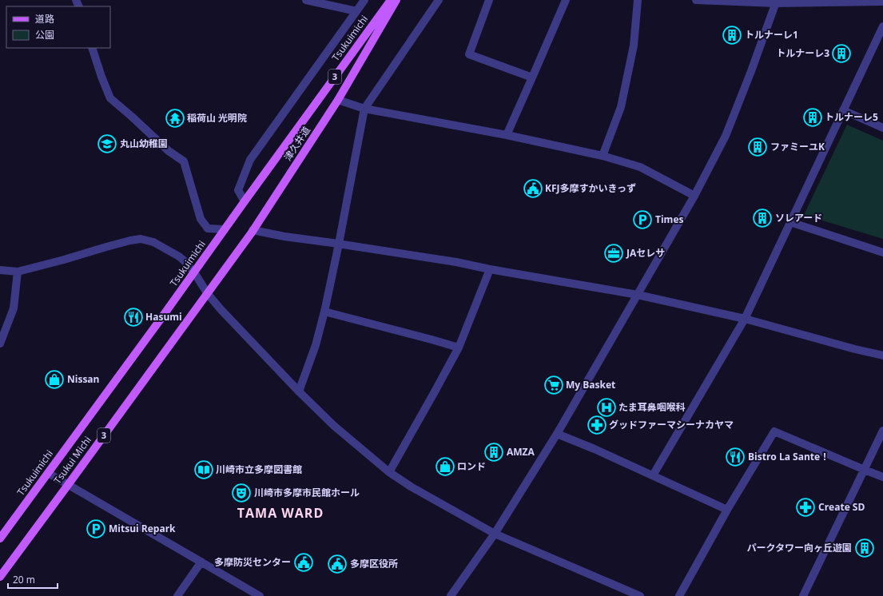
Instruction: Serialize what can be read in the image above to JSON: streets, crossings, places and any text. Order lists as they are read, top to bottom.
{
  "streets": {
    "main road": [
      "Tsukuimichi",
      "3",
      "津久井道",
      "Tsukui Michi"
    ]
  },
  "crossings": [
    ["津久井道", "Tsukui Michi"]
  ],
  "districts": ["TAMA WARD"],
  "places": {
    "building": [
      "トルナーレ1",
      "トルナーレ3",
      "トルナーレ5",
      "ファミーユK",
      "ソレアード",
      "AMZA",
      "パークタワー向ヶ丘遊園"
    ],
    "temple": ["稲荷山 光明院"],
    "school or university": ["丸山幼稚園"],
    "public building": ["KFJ多摩すかいきっず", "多摩防災センター", "多摩区役所"],
    "parking": ["Times", "Mitsui Repark"],
    "office": ["JAセレサ"],
    "restaurant": ["Hasumi", "Bistro La Sante！"],
    "shop": ["Nissan", "ロンド"],
    "supermarket": ["My Basket"],
    "hospital": ["たま耳鼻咽喉科"],
    "pharmacy": ["グッドファーマシーナカヤマ", "Create SD"],
    "library": ["川崎市立多摩図書館"],
    "theatre": ["川崎市多摩市民館ホール"]
  },
  "legend": ["道路", "公園"],
  "scale_bar": "20 m"
}
